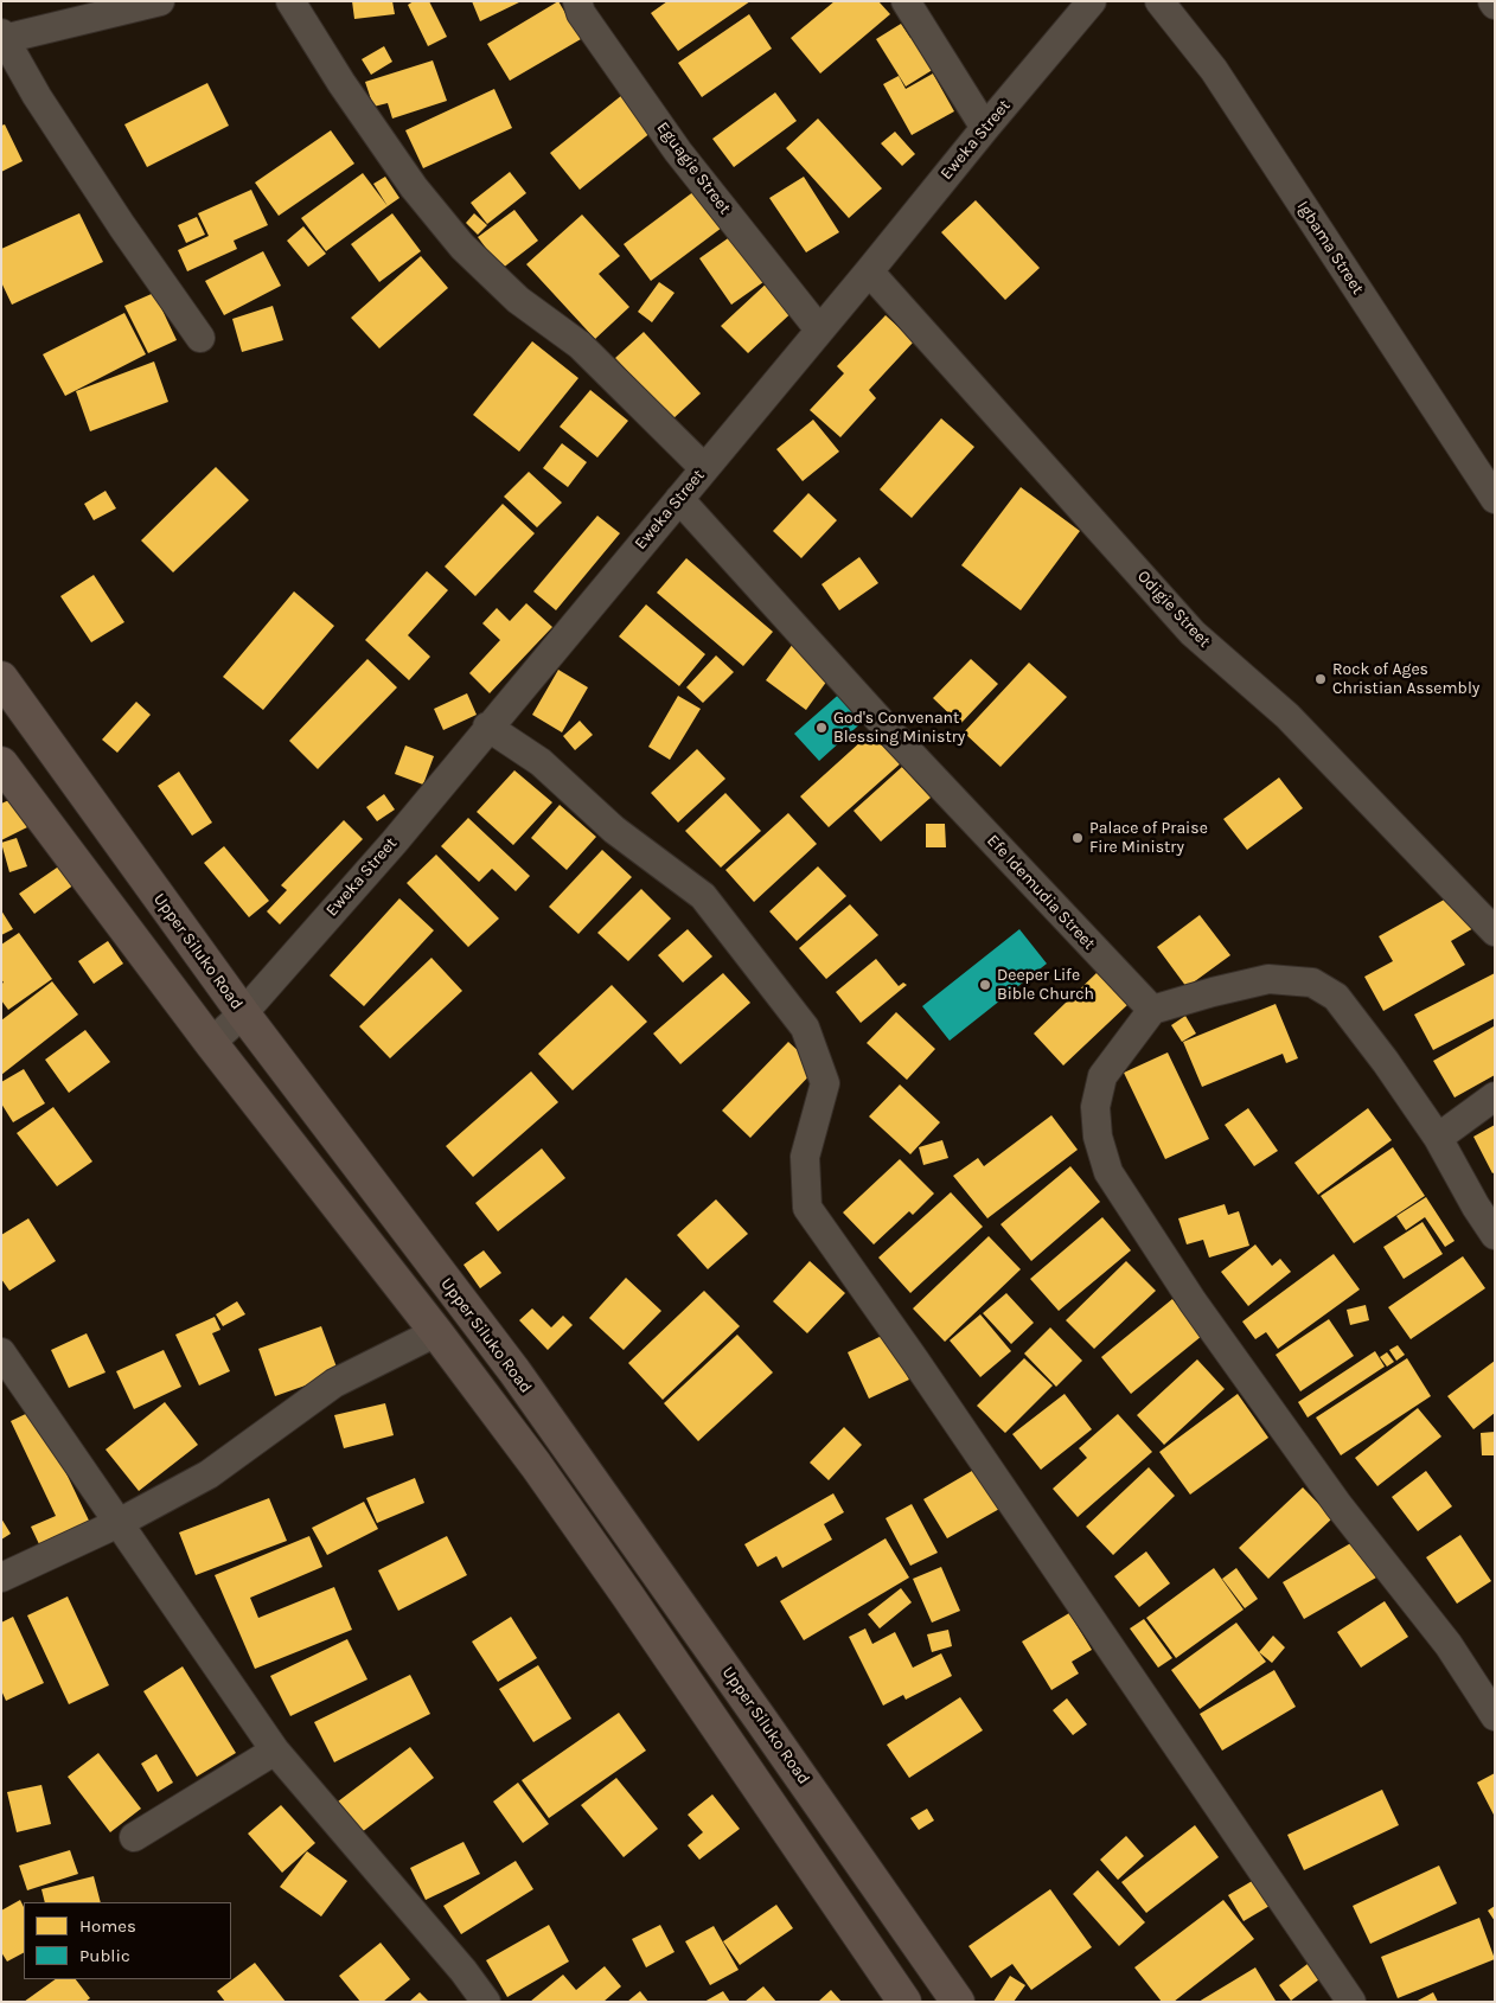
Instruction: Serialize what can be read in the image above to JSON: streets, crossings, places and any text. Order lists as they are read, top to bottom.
{
  "streets": {
    "main road": ["Upper Siluko Road"],
    "street": [
      "Eweka Street",
      "Eguagie Street",
      "Igbama Street",
      "Odigie Street",
      "Efe Idemudia Street"
    ]
  },
  "crossings": [
    ["Eweka Street", "Eguagie Street"],
    ["Eweka Street", "Odigie Street"],
    ["Eweka Street", "Efe Idemudia Street"],
    ["Eweka Street", "Upper Siluko Road"]
  ],
  "places": [
    "Rock of Ages Christian Assembly",
    "God's Convenant Blessing Ministry",
    "Palace of Praise Fire Ministry",
    "Deeper Life Bible Church"
  ],
  "legend": ["Homes", "Public"]
}
